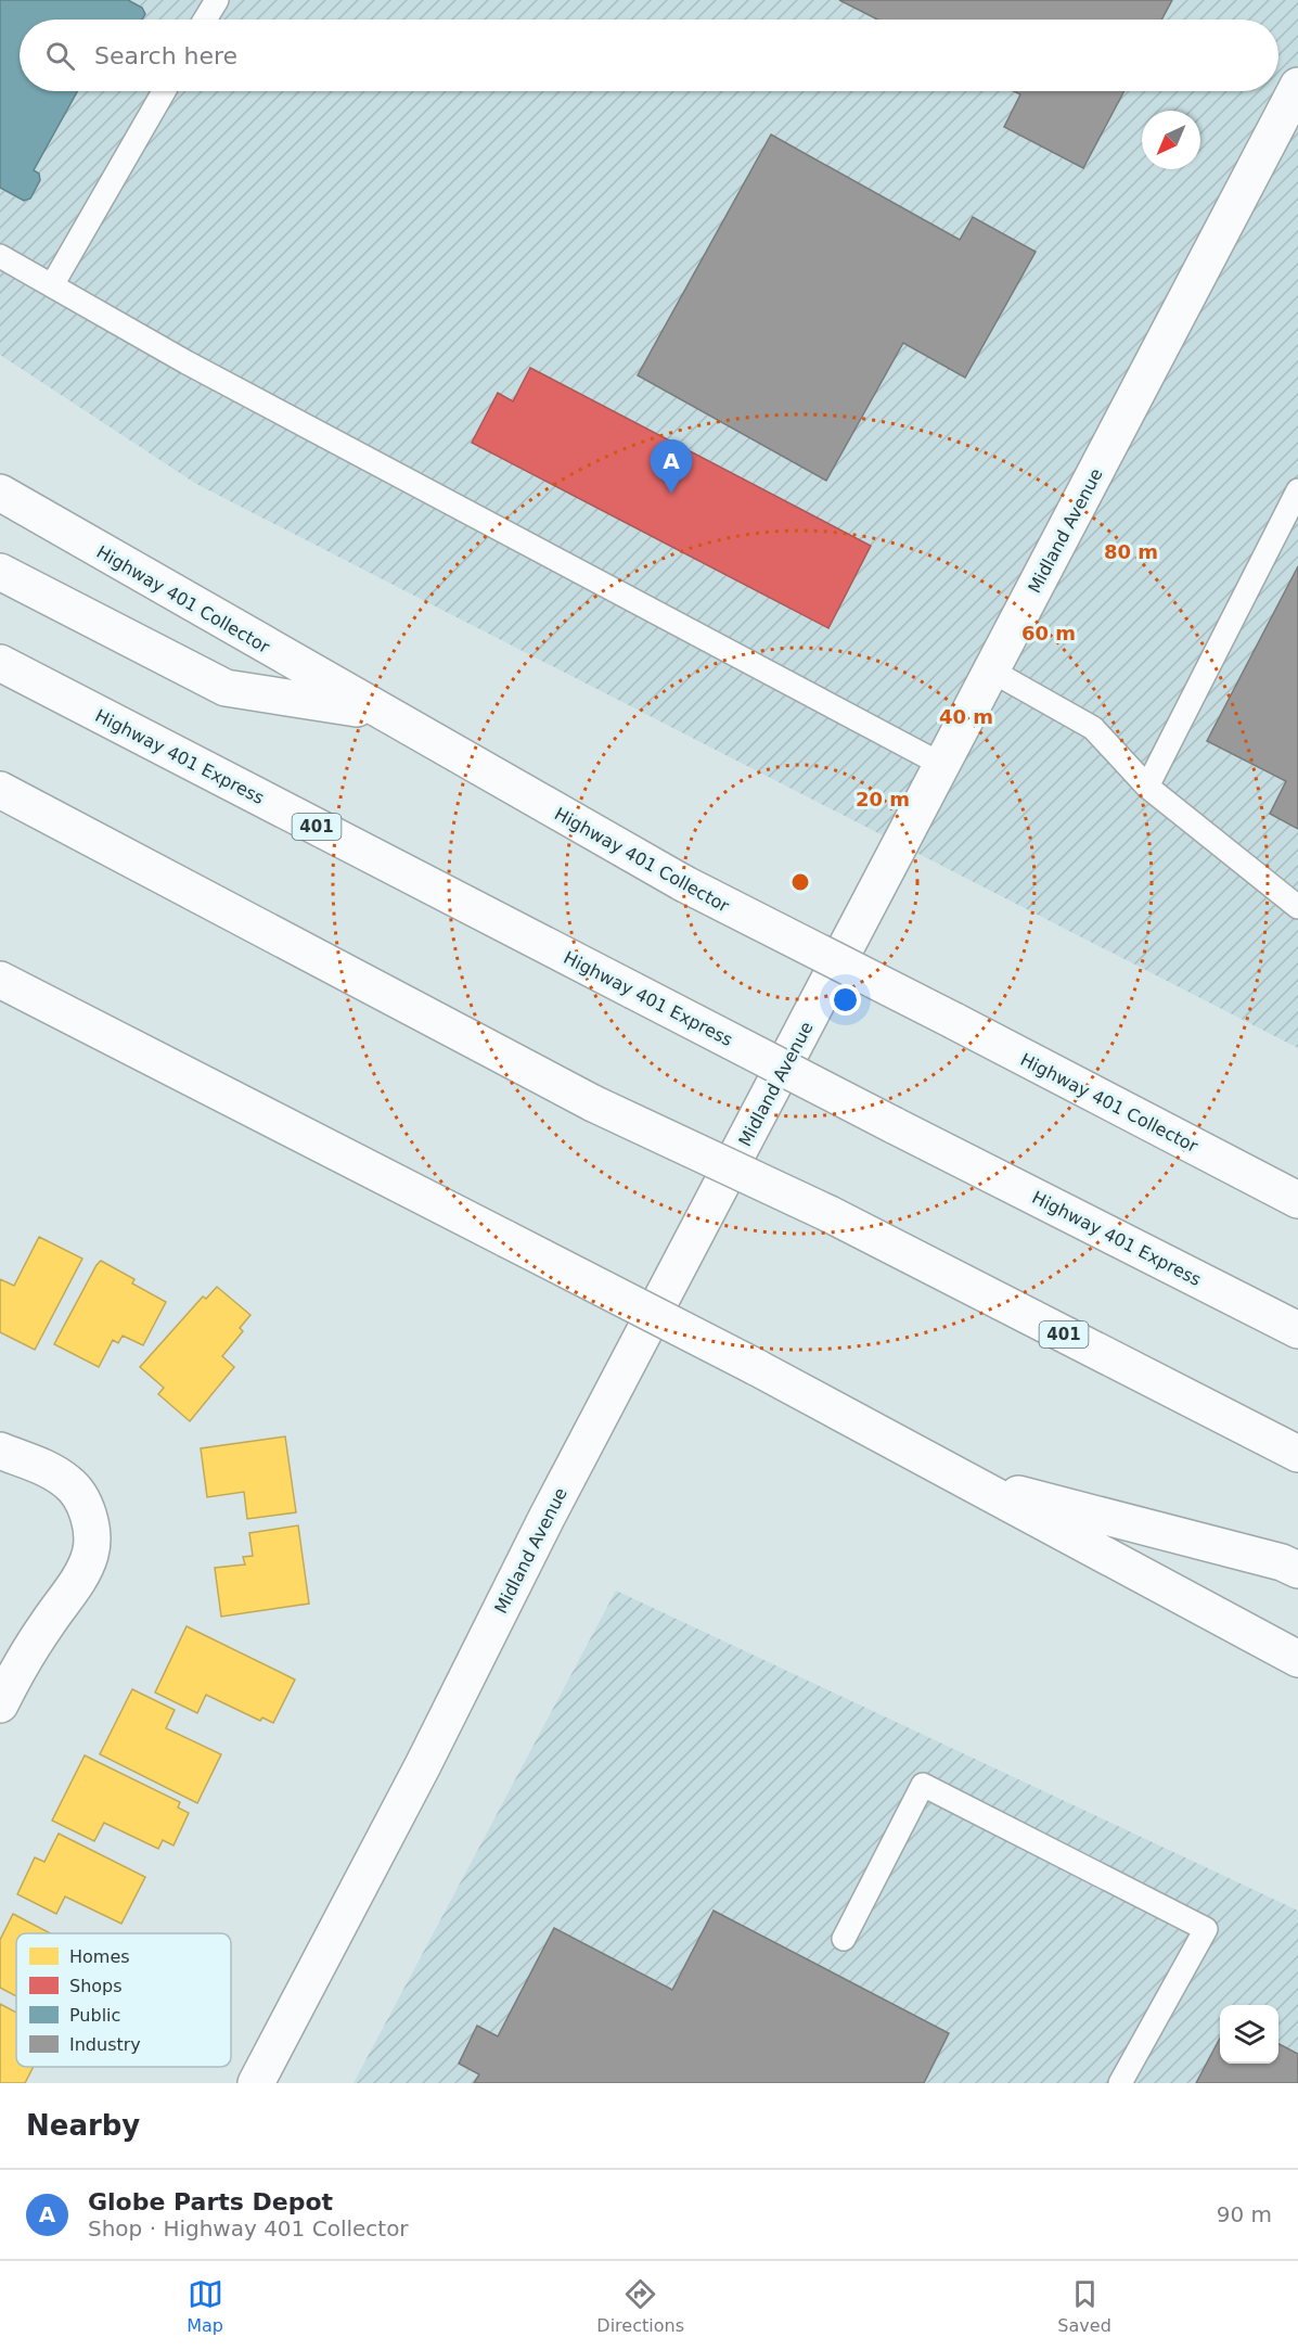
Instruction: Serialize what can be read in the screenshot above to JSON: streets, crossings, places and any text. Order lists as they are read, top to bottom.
{
  "streets": {
    "main road": [
      "Midland Avenue",
      "Highway 401 Collector",
      "Highway 401 Express",
      "401"
    ]
  },
  "legend": [
    "Homes",
    "Shops",
    "Public",
    "Industry"
  ],
  "north": "bottom left",
  "page": {
    "search": "Search here",
    "pins": "A",
    "heading": "Nearby",
    "list": [
      {
        "mark": "A",
        "name": "Globe Parts Depot",
        "note": "Shop · Highway 401 Collector",
        "value": "90 m"
      }
    ],
    "nav": ["Map", "Directions", "Saved"]
  },
  "rings": [
    "80 m",
    "60 m",
    "40 m",
    "20 m"
  ]
}
